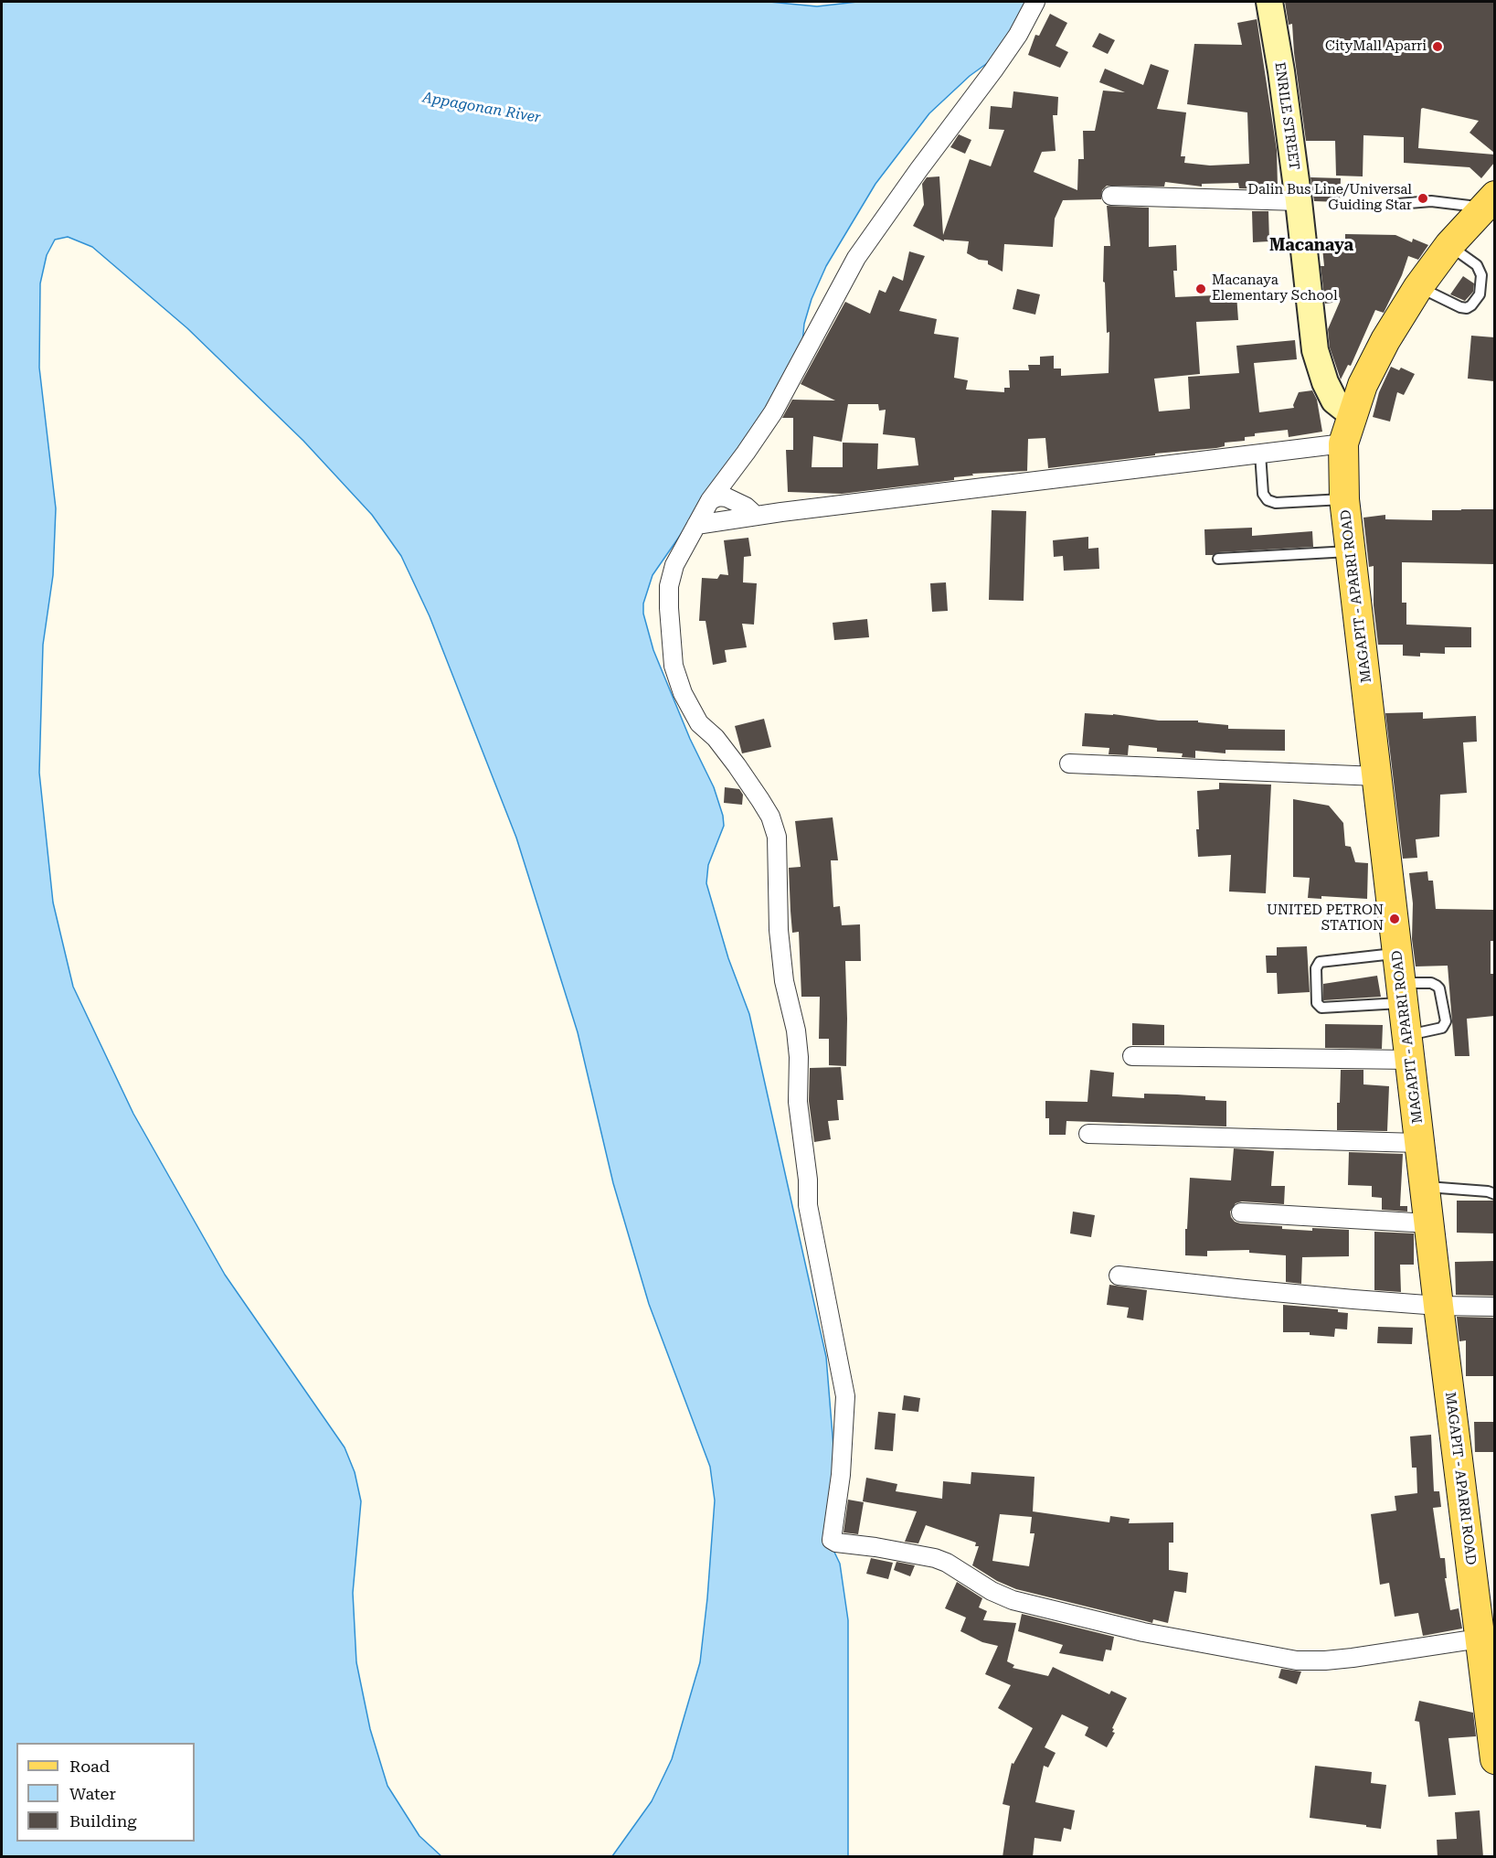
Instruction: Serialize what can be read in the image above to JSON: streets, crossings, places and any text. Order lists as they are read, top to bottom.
{
  "streets": {
    "main road": ["MAGAPIT - APARRI ROAD"],
    "street": ["ENRILE STREET"]
  },
  "crossings": [
    ["ENRILE STREET", "MAGAPIT - APARRI ROAD"]
  ],
  "districts": ["Macanaya"],
  "water": ["Appagonan River"],
  "places": [
    "CityMall Aparri",
    "Dalin Bus Line/Universal Guiding Star",
    "Macanaya Elementary School",
    "UNITED PETRON STATION"
  ],
  "legend": ["Road", "Water", "Building"]
}
